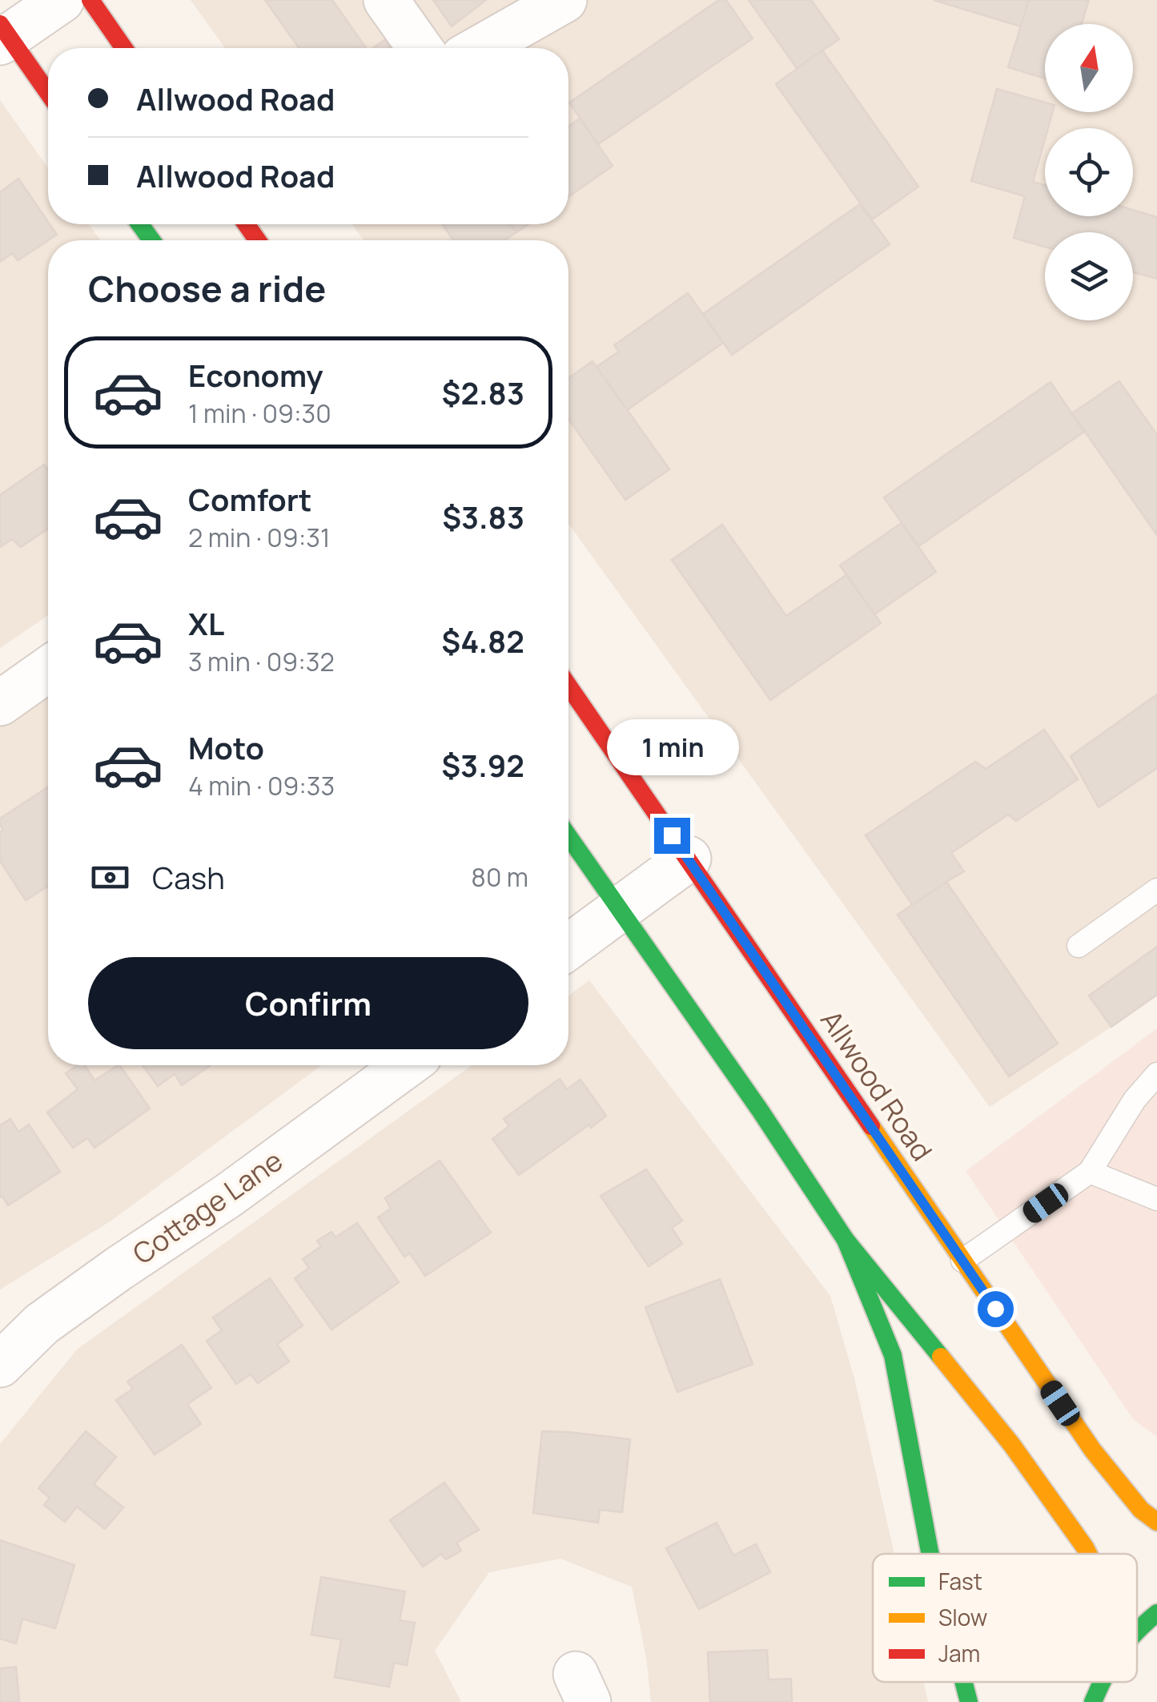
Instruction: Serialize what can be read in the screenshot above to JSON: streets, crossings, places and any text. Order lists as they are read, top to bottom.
{
  "streets": {
    "main road": ["Allwood Road"],
    "street": ["Cottage Lane"]
  },
  "legend": ["Fast", "Slow", "Jam"],
  "north": "top",
  "page": {
    "banner": ["Allwood Road", "Allwood Road"],
    "heading": "Choose a ride",
    "list": [
      {
        "name": "Economy",
        "note": "1 min · 09:30",
        "value": "$2.83"
      },
      {
        "name": "Comfort",
        "note": "2 min · 09:31",
        "value": "$3.83"
      },
      {
        "name": "XL",
        "note": "3 min · 09:32",
        "value": "$4.82"
      },
      {
        "name": "Moto",
        "note": "4 min · 09:33",
        "value": "$3.92"
      }
    ],
    "bubble": "1 min",
    "pay": ["Cash", "80 m"],
    "buttons": "Confirm"
  }
}
